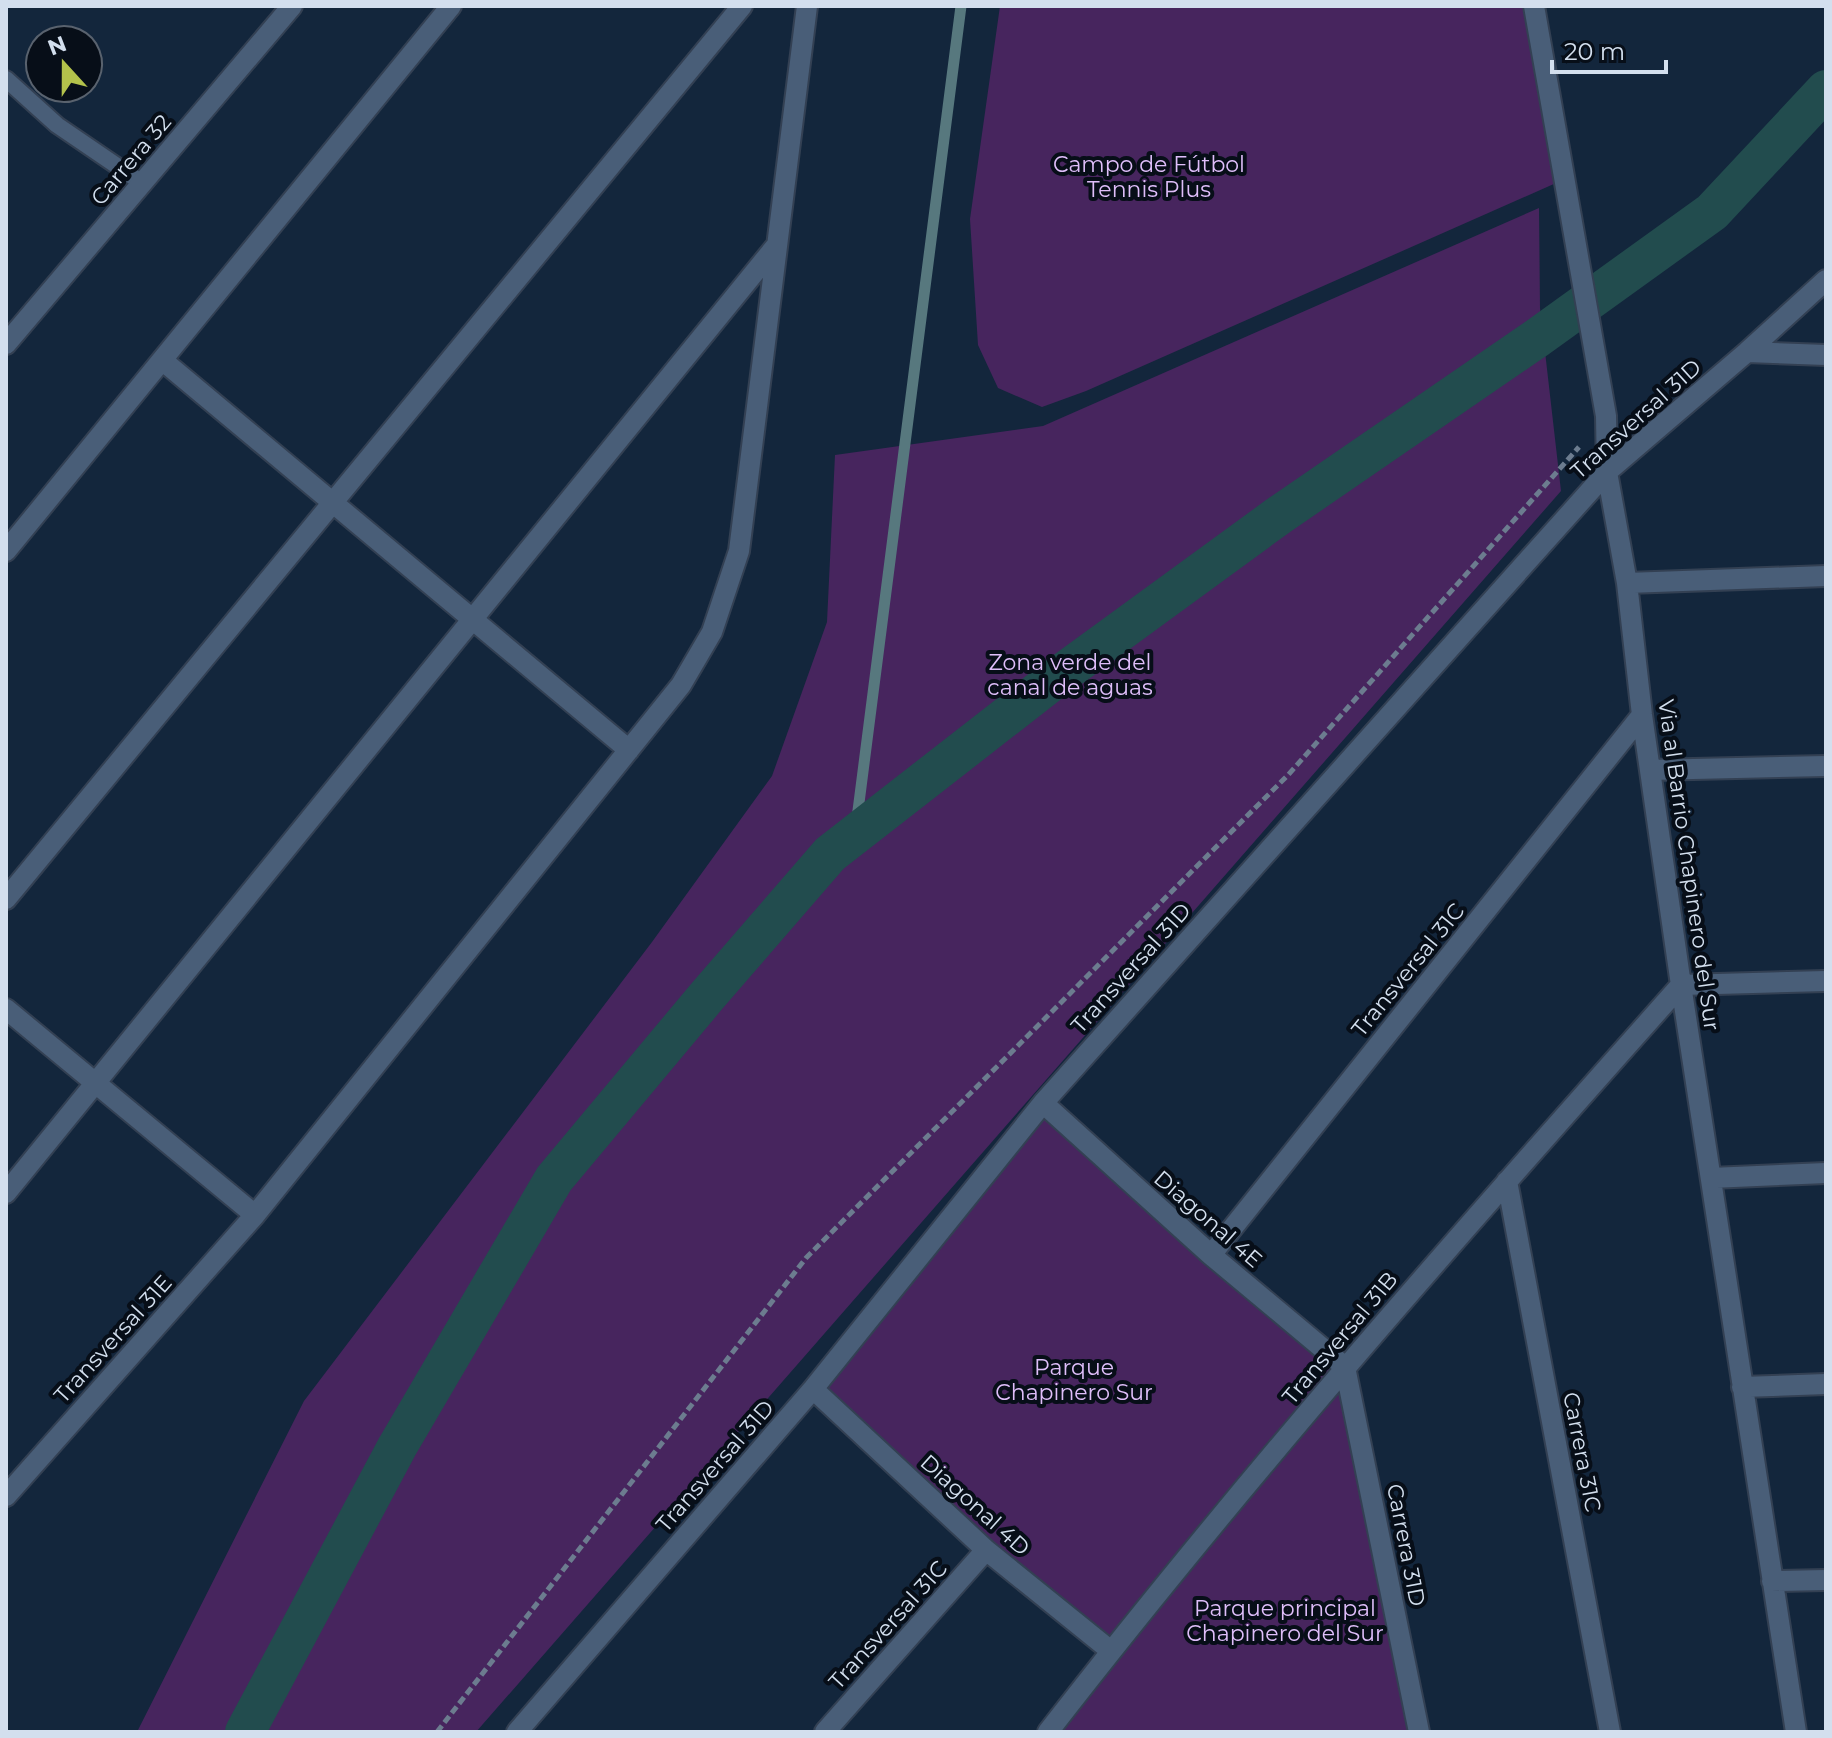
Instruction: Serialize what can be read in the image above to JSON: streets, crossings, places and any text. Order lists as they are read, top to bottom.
{
  "streets": {
    "street": [
      "Carrera 32",
      "Transversal 31D",
      "Via al Barrio Chapinero del Sur",
      "Transversal 31C",
      "Diagonal 4E",
      "Transversal 31B",
      "Transversal 31E",
      "Carrera 31C",
      "Diagonal 4D",
      "Carrera 31D"
    ]
  },
  "crossings": [
    ["Transversal 31D", "Via al Barrio Chapinero del Sur"],
    ["Transversal 31D", "Diagonal 4E"],
    ["Transversal 31D", "Diagonal 4D"],
    ["Via al Barrio Chapinero del Sur", "Transversal 31C"],
    ["Via al Barrio Chapinero del Sur", "Transversal 31B"],
    ["Transversal 31C", "Diagonal 4E"],
    ["Transversal 31C", "Diagonal 4D"],
    ["Diagonal 4E", "Transversal 31B"],
    ["Diagonal 4E", "Carrera 31D"],
    ["Transversal 31B", "Carrera 31C"],
    ["Transversal 31B", "Diagonal 4D"],
    ["Transversal 31B", "Carrera 31D"]
  ],
  "parks": [
    "Campo de Fútbol Tennis Plus",
    "Zona verde del canal de aguas",
    "Parque Chapinero Sur",
    "Parque principal Chapinero del Sur"
  ],
  "scale_bar": "20 m",
  "north": "top"
}
